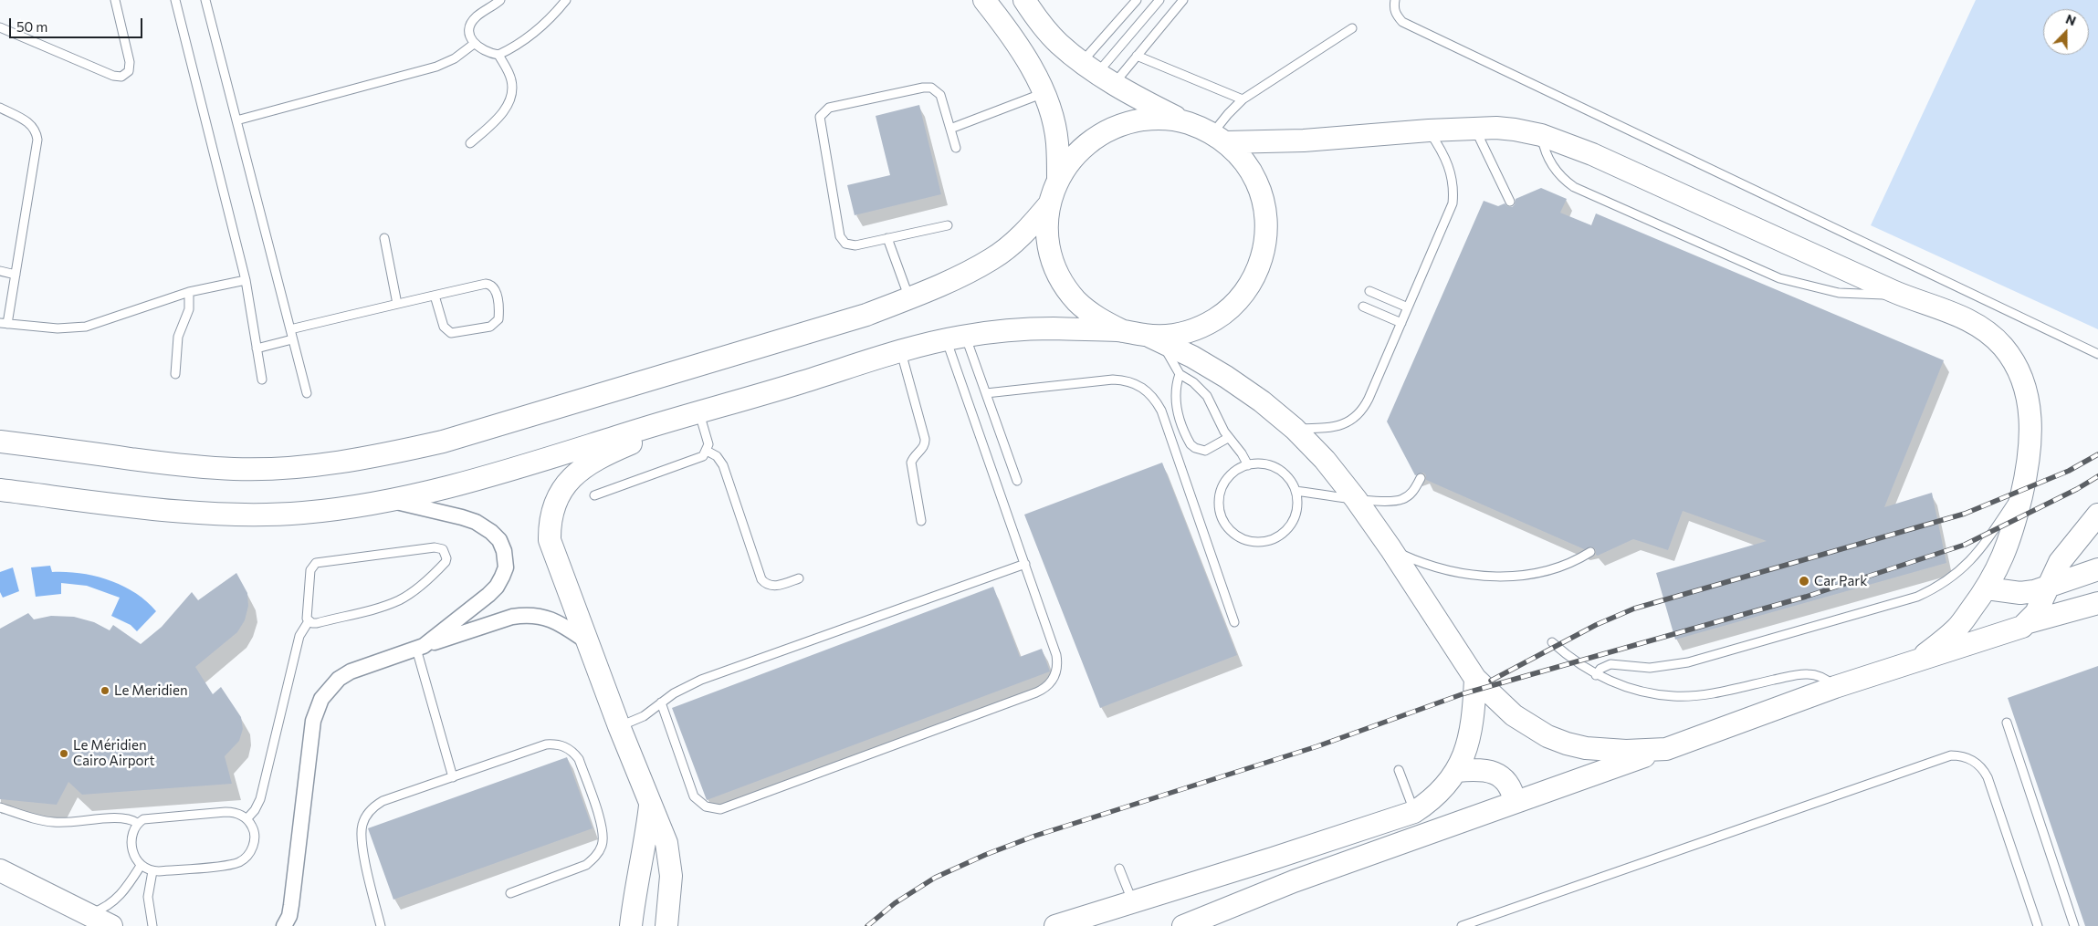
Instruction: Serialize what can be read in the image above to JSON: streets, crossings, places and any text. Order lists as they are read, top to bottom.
{
  "places": ["Car Park", "Le Meridien", "Le Méridien Cairo Airport"],
  "scale_bar": "50 m",
  "north": "top"
}
